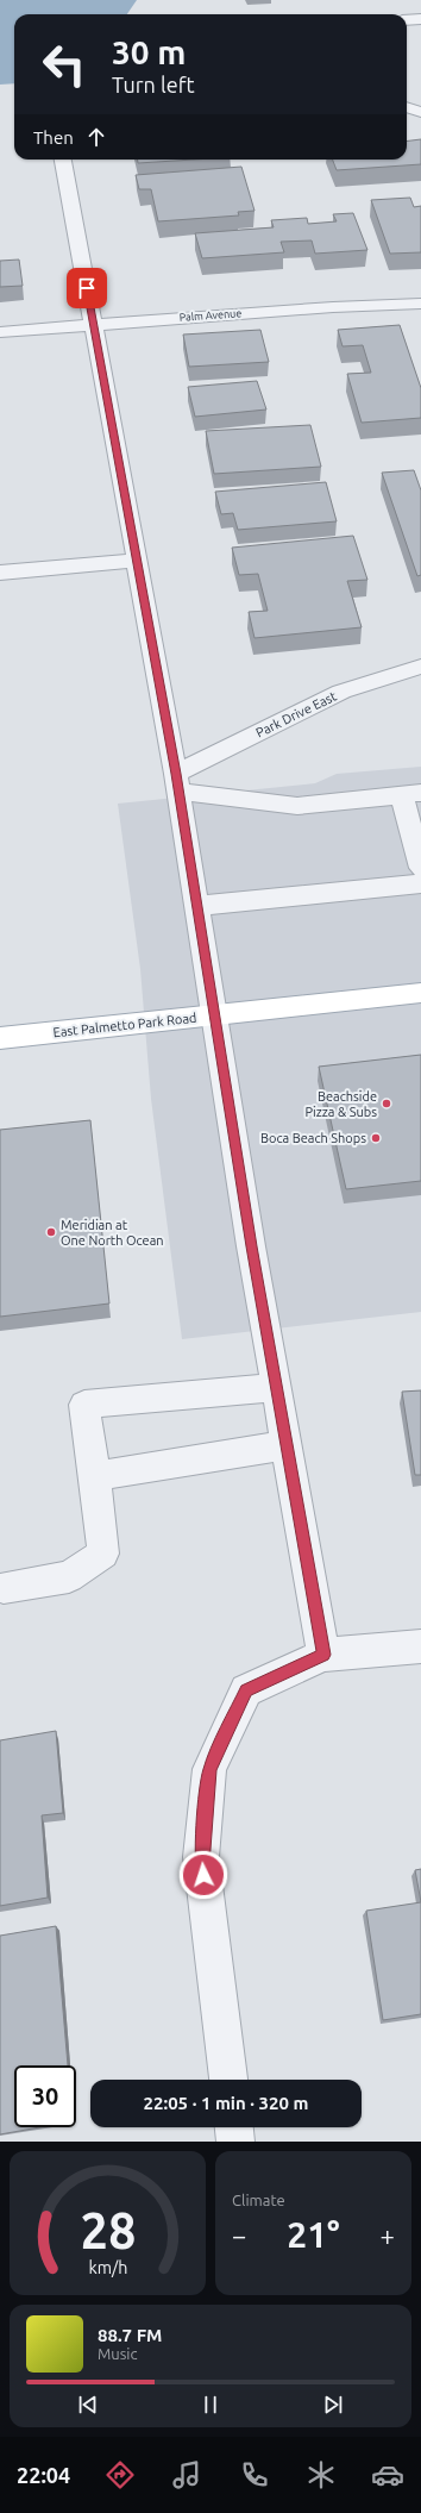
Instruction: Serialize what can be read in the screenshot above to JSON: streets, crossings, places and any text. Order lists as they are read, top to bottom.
{
  "streets": {
    "main road": ["East Palmetto Park Road"],
    "street": ["Palm Avenue", "Park Drive East"]
  },
  "places": ["Beachside Pizza & Subs", "Boca Beach Shops", "Meridian at One North Ocean"],
  "page": {
    "turn": ["30 m", "Turn left"],
    "then": "Then",
    "limit": "30",
    "trip": "22:05 · 1 min · 320 m",
    "tile": "Climate",
    "heat": ["−", "21°", "+"],
    "song": ["88.7 FM", "Music"],
    "tabs": "22:04",
    "gauge": ["28", "km/h"]
  }
}
